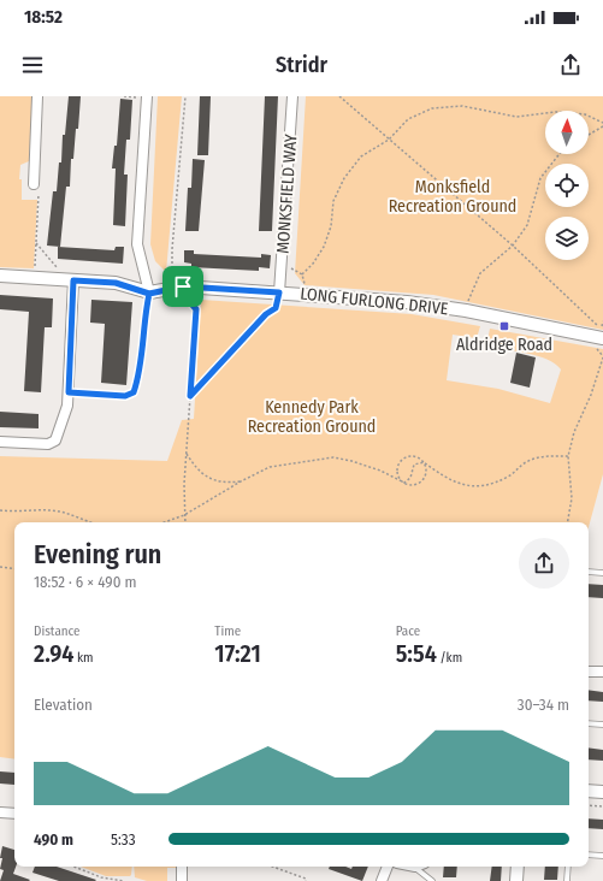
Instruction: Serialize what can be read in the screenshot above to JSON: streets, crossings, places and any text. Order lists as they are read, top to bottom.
{
  "streets": {
    "street": ["MONKSFIELD WAY", "LONG FURLONG DRIVE"]
  },
  "crossings": [
    ["MONKSFIELD WAY", "LONG FURLONG DRIVE"]
  ],
  "parks": ["Monksfield Recreation Ground", "Kennedy Park Recreation Ground"],
  "places": {
    "transit": ["Aldridge Road"]
  },
  "north": "top",
  "page": {
    "status": "18:52",
    "header": "Stridr",
    "heading": ["Evening run", "18:52 · 6 × 490 m"],
    "stats": [
      ["Distance", "2.94 km"],
      ["Time", "17:21"],
      ["Pace", "5:54 /km"]
    ],
    "chart": ["Elevation", "30–34 m"],
    "list": [
      {
        "name": "490 m",
        "note": "5:33"
      }
    ]
  }
}
